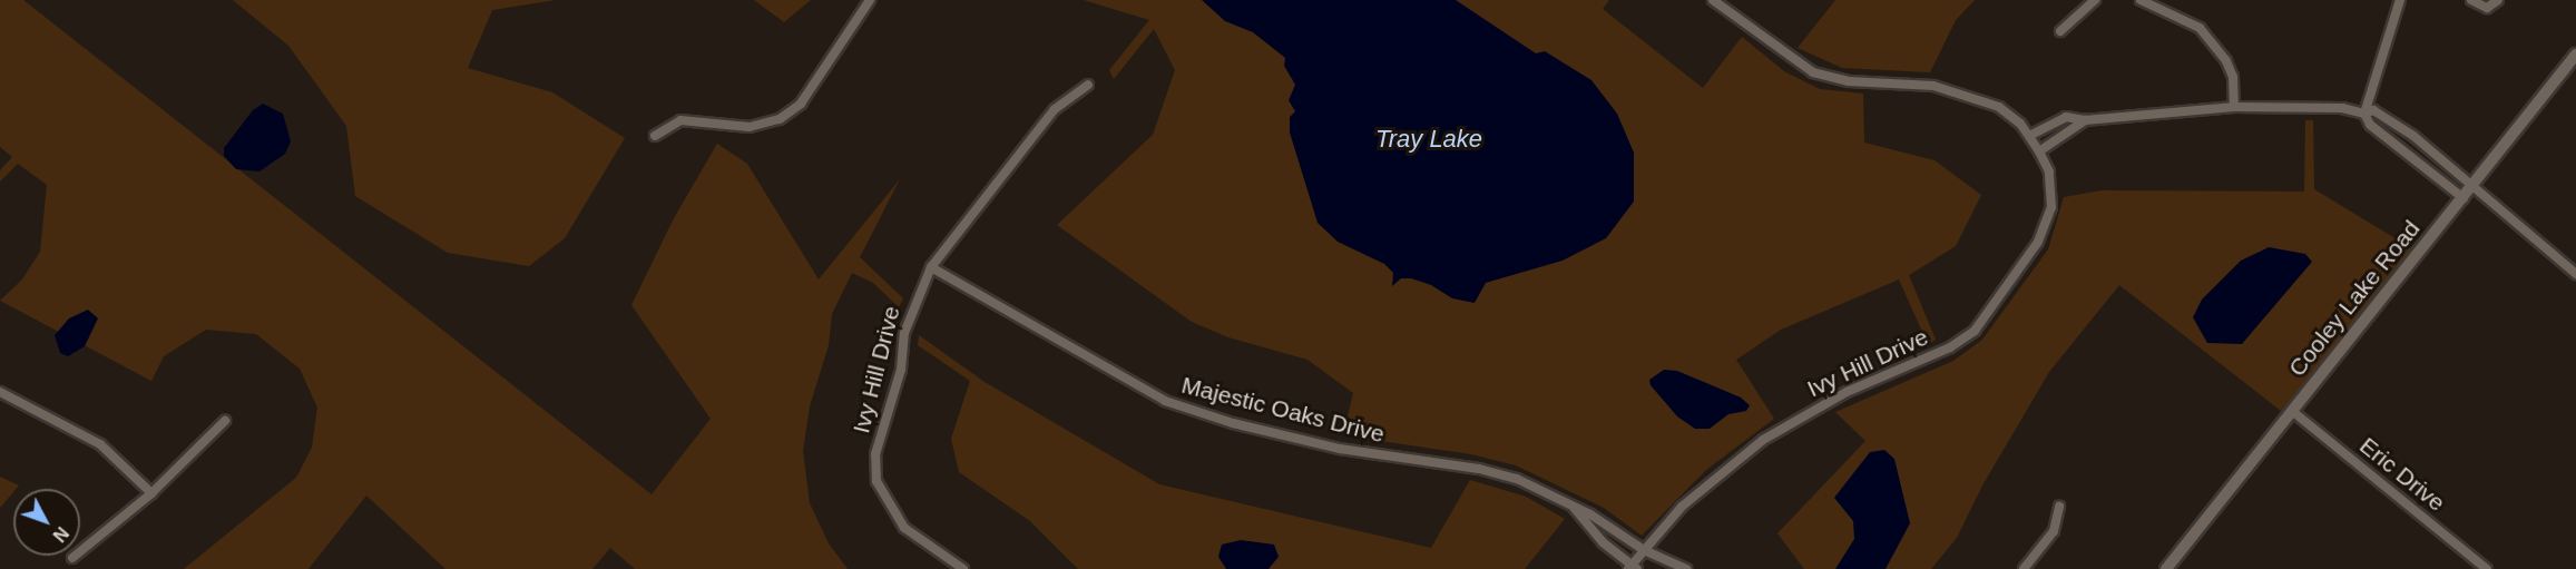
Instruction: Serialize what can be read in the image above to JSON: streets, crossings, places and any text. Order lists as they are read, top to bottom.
{
  "streets": {
    "street": [
      "Cooley Lake Road",
      "Ivy Hill Drive",
      "Majestic Oaks Drive",
      "Eric Drive"
    ]
  },
  "crossings": [
    ["Cooley Lake Road", "Eric Drive"],
    ["Ivy Hill Drive", "Majestic Oaks Drive"]
  ],
  "water": ["Tray Lake"],
  "north": "bottom right"
}
